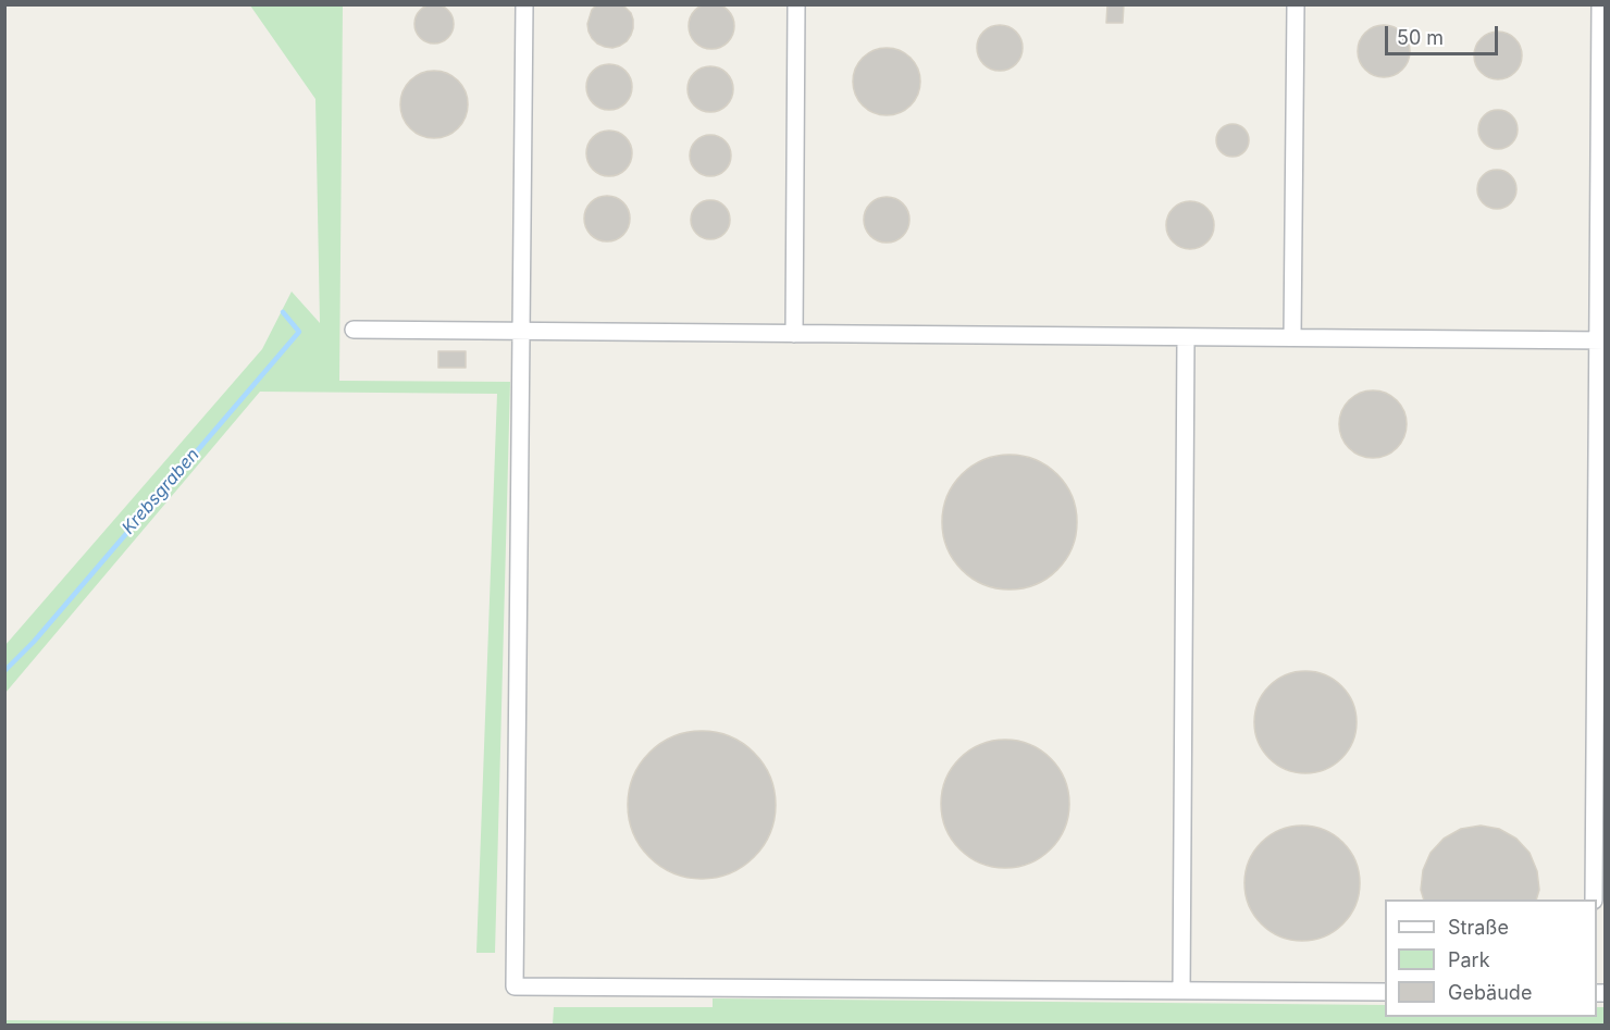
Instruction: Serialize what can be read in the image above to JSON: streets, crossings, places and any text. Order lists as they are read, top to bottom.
{
  "water": ["Krebsgraben"],
  "legend": ["Straße", "Park", "Gebäude"],
  "scale_bar": "50 m"
}
